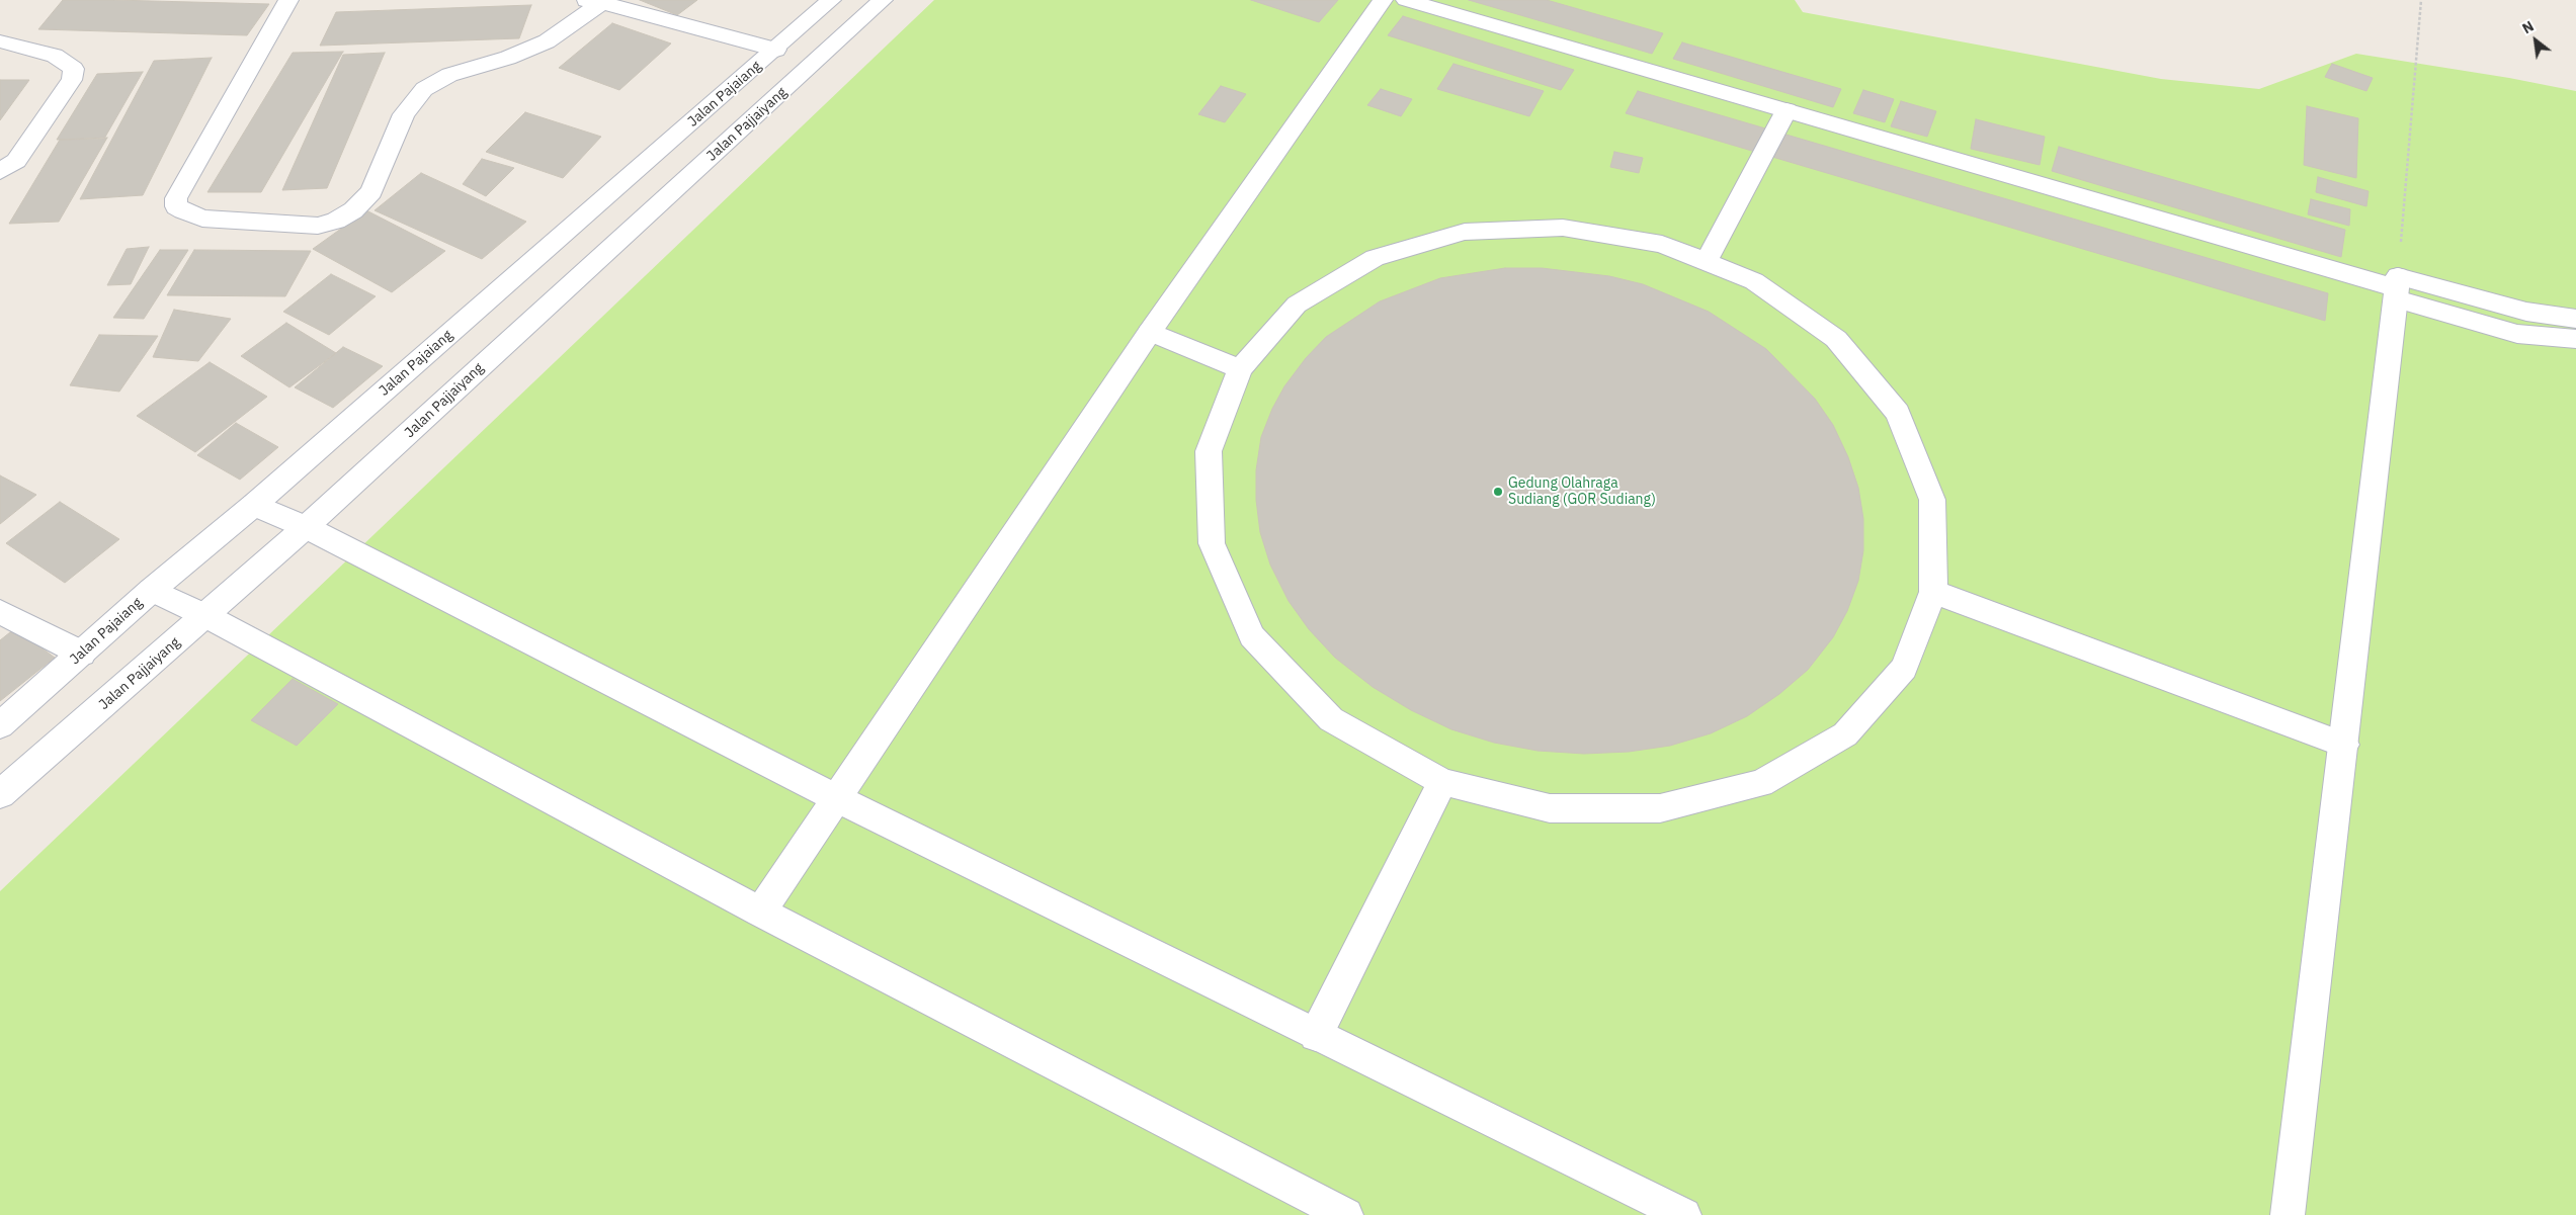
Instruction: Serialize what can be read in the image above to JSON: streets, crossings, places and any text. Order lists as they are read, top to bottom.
{
  "streets": {
    "street": ["Jalan Pajaiang", "Jalan Pajjaiyang"]
  },
  "places": ["Gedung Olahraga Sudiang (GOR Sudiang)"],
  "north": "top left"
}
